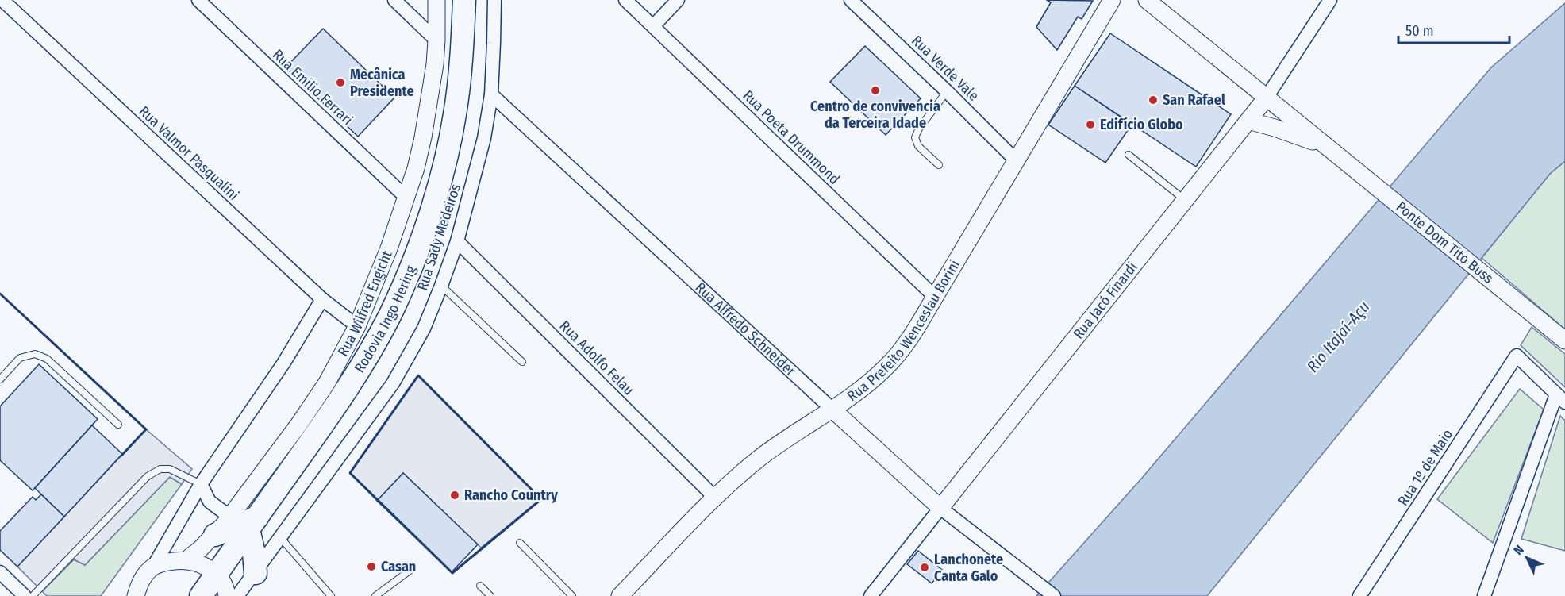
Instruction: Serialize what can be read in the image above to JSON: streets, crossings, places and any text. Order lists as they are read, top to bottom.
{
  "streets": {
    "highway": ["Rodovia Ingo Hering"],
    "street": [
      "Rua Verde Vale",
      "Rua Emílio Ferrari",
      "Rua Poeta Drummond",
      "Rua Valmor Pasqualini",
      "Rua Sady Medeiros",
      "Ponte Dom Tito Buss",
      "Rua Jacó Finardi",
      "Rua Wilfred Engicht",
      "Rua Prefeito Wenceslau Borini",
      "Rua Alfredo Schneider",
      "Rua Adolfo Felau",
      "Rua 1º de Maio"
    ]
  },
  "crossings": [
    ["Rua Verde Vale", "Rua Prefeito Wenceslau Borini"],
    ["Rua Emílio Ferrari", "Rua Wilfred Engicht"],
    ["Rua Poeta Drummond", "Rua Prefeito Wenceslau Borini"],
    ["Rua Valmor Pasqualini", "Rua Wilfred Engicht"],
    ["Rua Sady Medeiros", "Rua Alfredo Schneider"],
    ["Rua Sady Medeiros", "Rua Adolfo Felau"],
    ["Ponte Dom Tito Buss", "Rua Jacó Finardi"],
    ["Rua Jacó Finardi", "Rua Alfredo Schneider"],
    ["Rua Wilfred Engicht", "Rodovia Ingo Hering"],
    ["Rua Prefeito Wenceslau Borini", "Rua Alfredo Schneider"],
    ["Rua Prefeito Wenceslau Borini", "Rua Adolfo Felau"]
  ],
  "water": ["Rio Itajaí-Açu"],
  "places": [
    "Mecânica Presidente",
    "Centro de convivencia da Terceira Idade",
    "San Rafael",
    "Edifício Globo",
    "Rancho Country",
    "Casan",
    "Lanchonete Canta Galo"
  ],
  "scale_bar": "50 m",
  "north": "top left"
}
